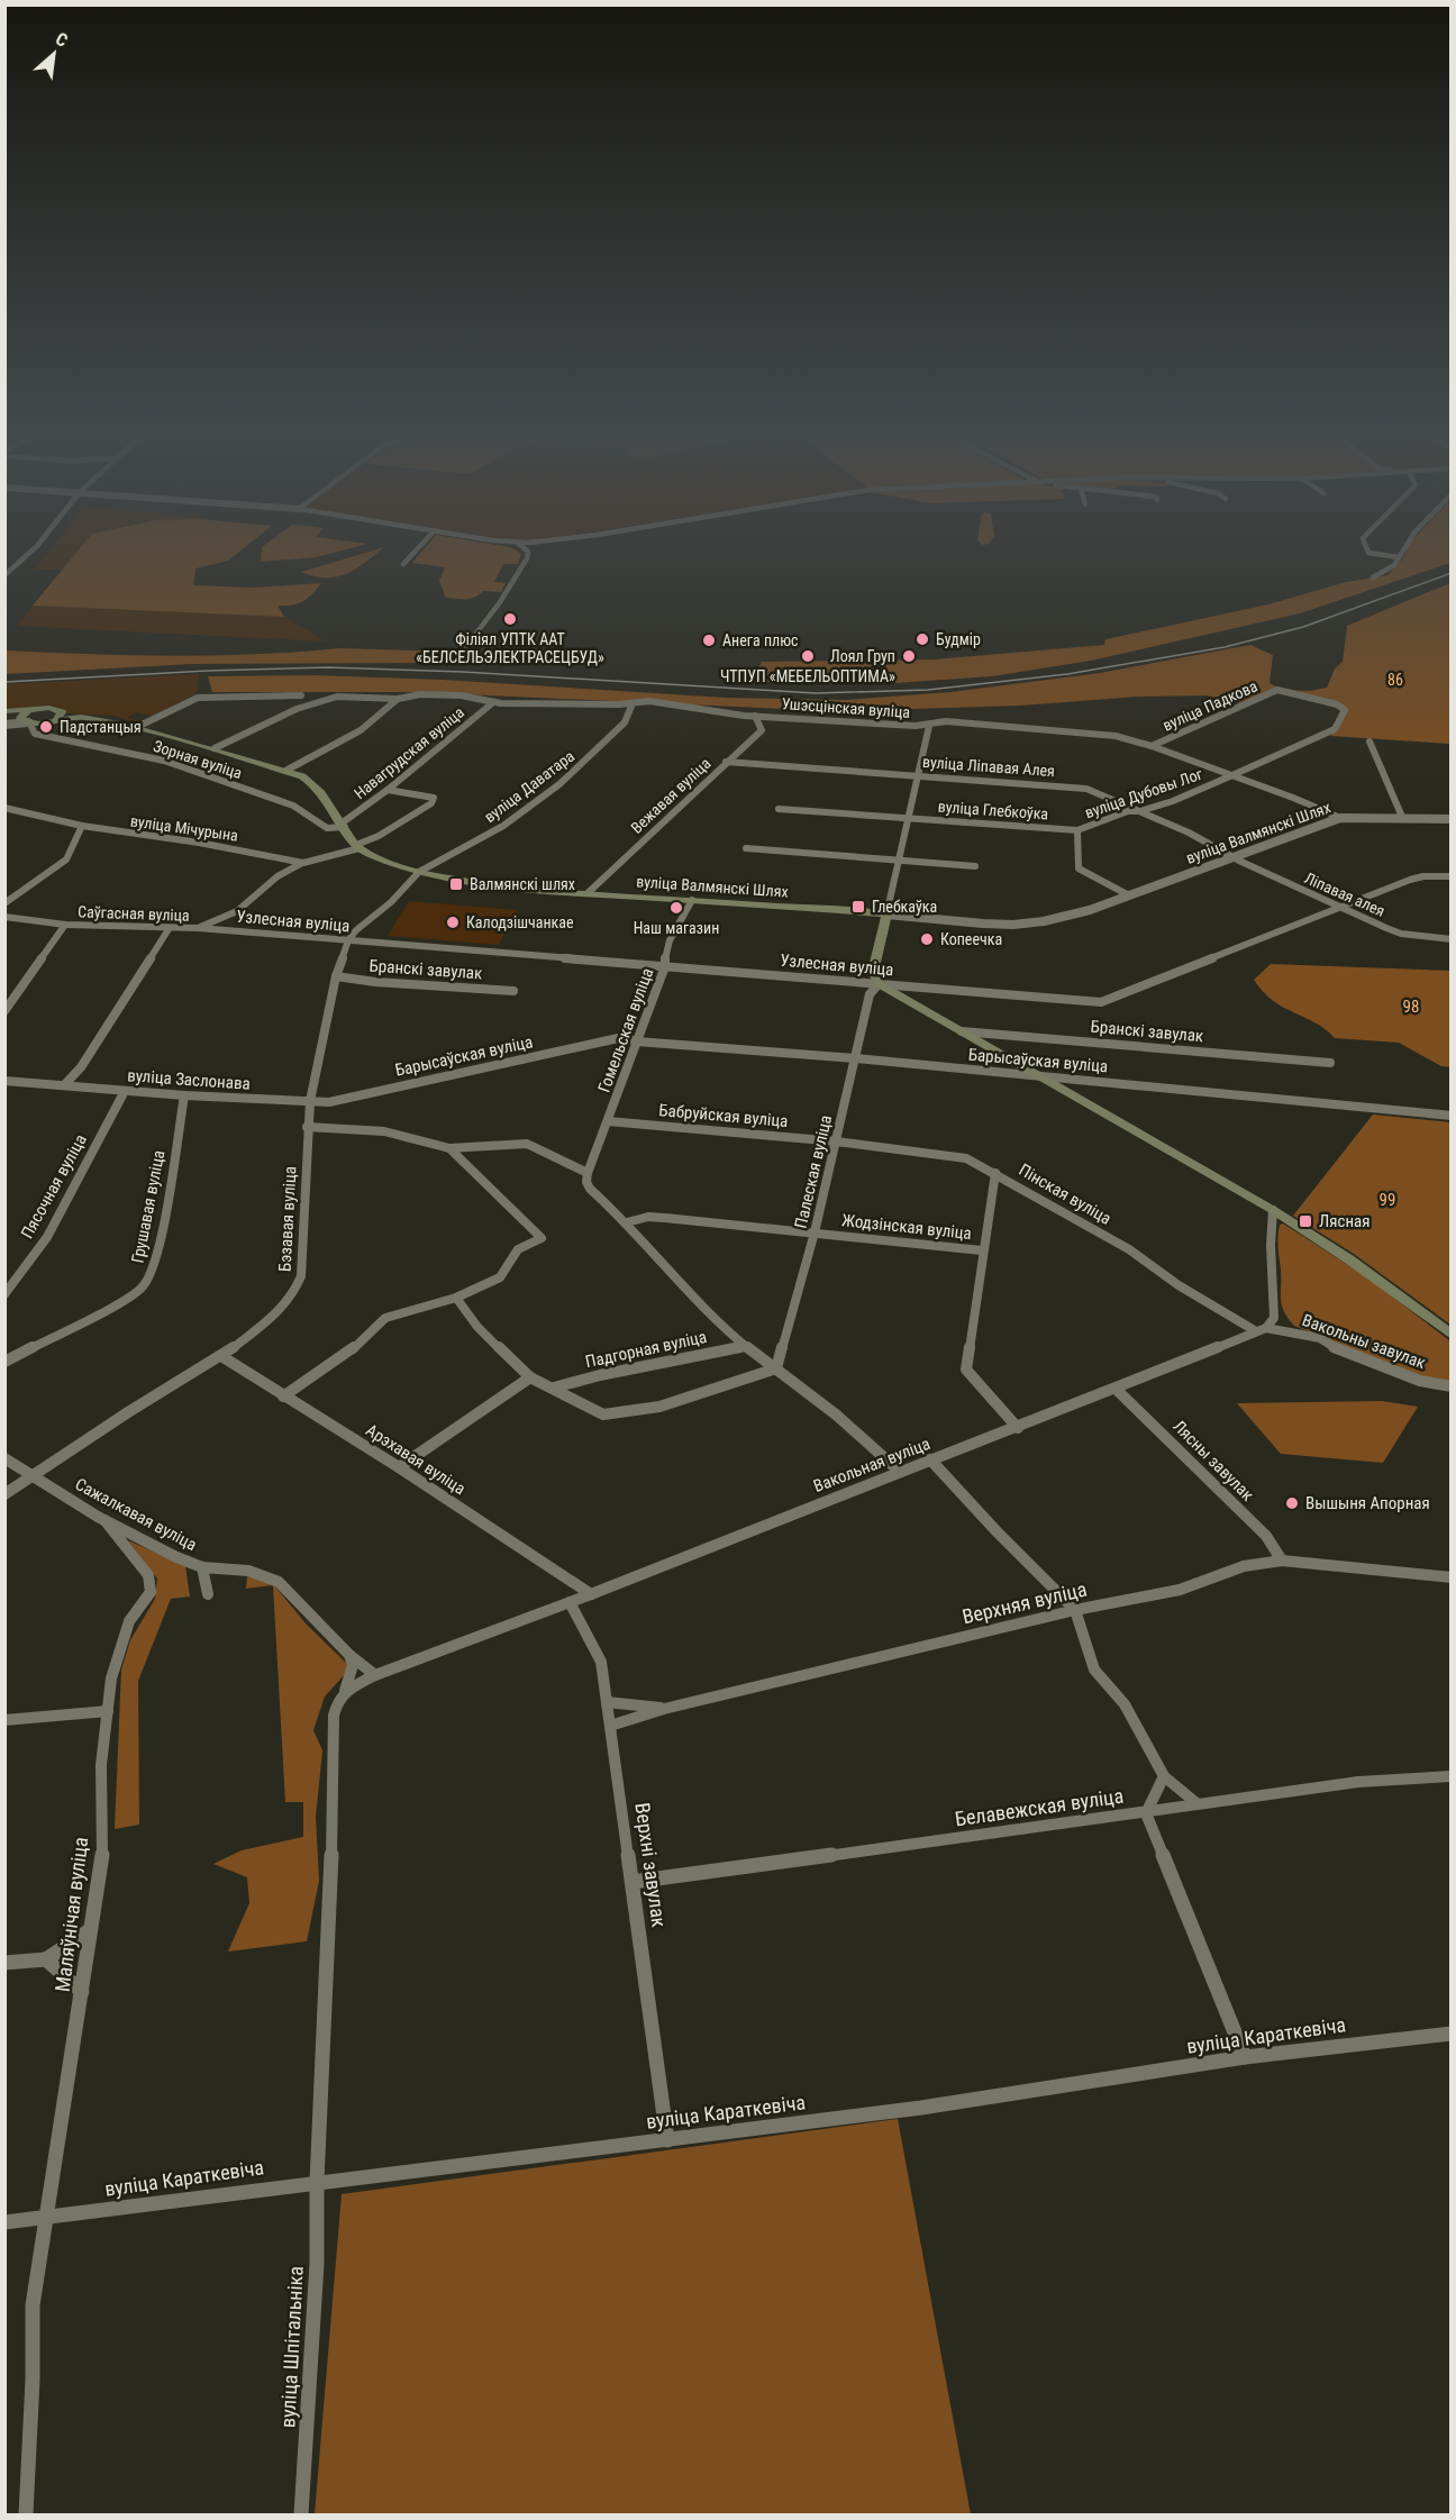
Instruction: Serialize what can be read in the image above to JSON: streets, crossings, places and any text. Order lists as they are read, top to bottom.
{
  "streets": {
    "main road": ["вуліца Валмянскі Шлях"],
    "street": [
      "вуліца Падкова",
      "Ушэсцінская вуліца",
      "Навагрудская вуліца",
      "Зорная вуліца",
      "вуліца Ліпавая Алея",
      "вуліца Даватара",
      "вуліца Дубовы Лог",
      "Вежавая вуліца",
      "вуліца Глебкоўка",
      "вуліца Мічурына",
      "Ліпавая алея",
      "Саўгасная вуліца",
      "Узлесная вуліца",
      "Бранскі завулак",
      "Гомельская вуліца",
      "Барысаўская вуліца",
      "вуліца Заслонава",
      "Бабруйская вуліца",
      "Палеская вуліца",
      "Пясочная вуліца",
      "Пінская вуліца",
      "Грушавая вуліца",
      "Бэзавая вуліца",
      "Жодзінская вуліца",
      "Вакольны завулак",
      "Падгорная вуліца",
      "Арэхавая вуліца",
      "Лясны завулак",
      "Вакольная вуліца",
      "Сажалкавая вуліца",
      "Верхняя вуліца",
      "Белавежская вуліца",
      "Верхні завулак",
      "Маляўнічая вуліца",
      "вуліца Караткевіча",
      "вуліца Шпітальніка"
    ]
  },
  "crossings": [
    ["вуліца Падкова", "Ушэсцінская вуліца"],
    ["вуліца Падкова", "вуліца Дубовы Лог"],
    ["Ушэсцінская вуліца", "Навагрудская вуліца"],
    ["Ушэсцінская вуліца", "Зорная вуліца"],
    ["Ушэсцінская вуліца", "вуліца Даватара"],
    ["Ушэсцінская вуліца", "вуліца Дубовы Лог"],
    ["Ушэсцінская вуліца", "Вежавая вуліца"],
    ["Ушэсцінская вуліца", "вуліца Глебкоўка"],
    ["Ушэсцінская вуліца", "вуліца Валмянскі Шлях"],
    ["Навагрудская вуліца", "Зорная вуліца"],
    ["вуліца Ліпавая Алея", "вуліца Дубовы Лог"],
    ["вуліца Ліпавая Алея", "Вежавая вуліца"],
    ["вуліца Ліпавая Алея", "вуліца Глебкоўка"],
    ["вуліца Ліпавая Алея", "вуліца Валмянскі Шлях"],
    ["вуліца Ліпавая Алея", "Ліпавая алея"],
    ["вуліца Даватара", "вуліца Валмянскі Шлях"],
    ["вуліца Даватара", "Бэзавая вуліца"],
    ["вуліца Дубовы Лог", "вуліца Глебкоўка"],
    ["вуліца Дубовы Лог", "вуліца Валмянскі Шлях"],
    ["Вежавая вуліца", "вуліца Валмянскі Шлях"],
    ["вуліца Глебкоўка", "вуліца Валмянскі Шлях"],
    ["вуліца Мічурына", "вуліца Валмянскі Шлях"],
    ["вуліца Мічурына", "Саўгасная вуліца"],
    ["вуліца Валмянскі Шлях", "Ліпавая алея"],
    ["вуліца Валмянскі Шлях", "Гомельская вуліца"],
    ["вуліца Валмянскі Шлях", "Бэзавая вуліца"],
    ["Ліпавая алея", "Узлесная вуліца"],
    ["Саўгасная вуліца", "Узлесная вуліца"],
    ["Узлесная вуліца", "Гомельская вуліца"],
    ["Узлесная вуліца", "Палеская вуліца"],
    ["Узлесная вуліца", "Бэзавая вуліца"],
    ["Бранскі завулак", "Бэзавая вуліца"],
    ["Гомельская вуліца", "Барысаўская вуліца"],
    ["Гомельская вуліца", "Бабруйская вуліца"],
    ["Барысаўская вуліца", "вуліца Заслонава"],
    ["Барысаўская вуліца", "Палеская вуліца"],
    ["Барысаўская вуліца", "Бэзавая вуліца"],
    ["вуліца Заслонава", "Пясочная вуліца"],
    ["вуліца Заслонава", "Грушавая вуліца"],
    ["вуліца Заслонава", "Бэзавая вуліца"],
    ["Бабруйская вуліца", "Палеская вуліца"],
    ["Бабруйская вуліца", "Пінская вуліца"],
    ["Палеская вуліца", "Пінская вуліца"],
    ["Палеская вуліца", "Жодзінская вуліца"],
    ["Пінская вуліца", "Вакольны завулак"],
    ["Пінская вуліца", "Вакольная вуліца"],
    ["Бэзавая вуліца", "Арэхавая вуліца"],
    ["Бэзавая вуліца", "Сажалкавая вуліца"],
    ["Вакольны завулак", "Вакольная вуліца"],
    ["Арэхавая вуліца", "Вакольная вуліца"],
    ["Лясны завулак", "Вакольная вуліца"],
    ["Лясны завулак", "Верхняя вуліца"],
    ["Вакольная вуліца", "Сажалкавая вуліца"],
    ["Вакольная вуліца", "Верхні завулак"],
    ["Сажалкавая вуліца", "Маляўнічая вуліца"],
    ["Верхняя вуліца", "Верхні завулак"],
    ["Белавежская вуліца", "Верхні завулак"],
    ["Верхні завулак", "вуліца Караткевіча"],
    ["Маляўнічая вуліца", "вуліца Караткевіча"],
    ["вуліца Караткевіча", "вуліца Шпітальніка"]
  ],
  "parks": ["86", "98", "99"],
  "places": {
    "other": [
      "Філіял УПТК ААТ «БЕЛСЕЛЬЭЛЕКТРАСЕЦБУД»",
      "Будмір",
      "Анега плюс",
      "ЧТПУП «МЕБЕЛЬОПТИМА»",
      "Лоял Груп",
      "Падстанцыя",
      "Наш магазин",
      "Калодзішчанкае",
      "Копеечка",
      "Вышыня Апорная"
    ],
    "transit": ["Валмянскі шлях", "Глебкаўка", "Лясная"]
  },
  "north": "top right"
}
